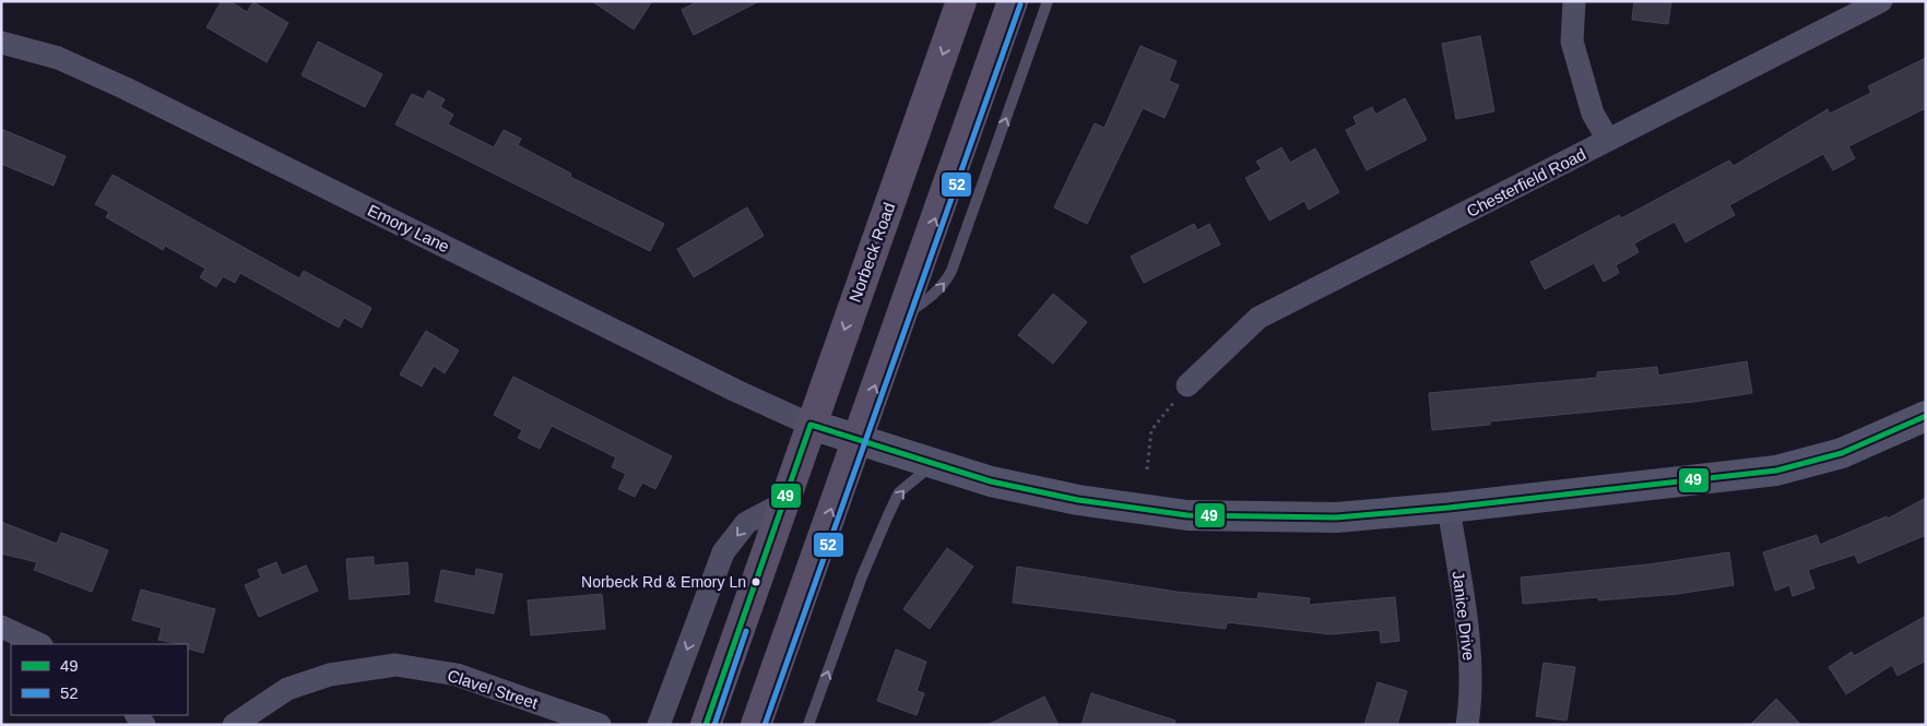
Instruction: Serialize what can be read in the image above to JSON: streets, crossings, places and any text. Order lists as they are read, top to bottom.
{
  "streets": {
    "main road": ["Norbeck Road"],
    "street": [
      "Chesterfield Road",
      "Emory Lane",
      "Janice Drive",
      "Clavel Street"
    ]
  },
  "crossings": [
    ["Emory Lane", "Norbeck Road"]
  ],
  "places": ["Norbeck Rd & Emory Ln"],
  "lines": ["transit line 52", "transit line 49"],
  "legend": ["49", "52"]
}
